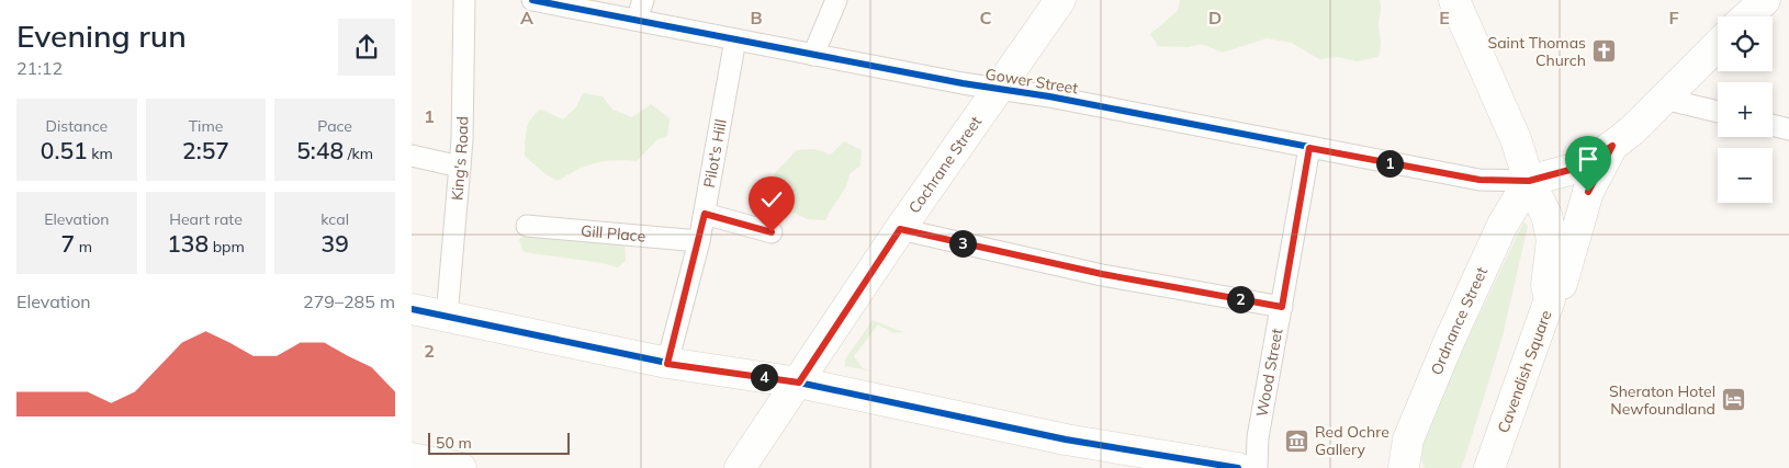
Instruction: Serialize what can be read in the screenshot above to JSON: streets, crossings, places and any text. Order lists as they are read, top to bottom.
{
  "streets": {
    "street": [
      "Gower Street",
      "Pilot's Hill",
      "King's Road",
      "Cochrane Street",
      "Gill Place",
      "Ordnance Street",
      "Cavendish Square",
      "Wood Street"
    ]
  },
  "crossings": [
    ["Gower Street", "Pilot's Hill"],
    ["Gower Street", "Cochrane Street"],
    ["Gower Street", "Ordnance Street"],
    ["Gower Street", "Cavendish Square"],
    ["Gower Street", "Wood Street"],
    ["Pilot's Hill", "Gill Place"],
    ["Ordnance Street", "Cavendish Square"]
  ],
  "places": {
    "church": ["Saint Thomas Church"],
    "hotel": ["Sheraton Hotel Newfoundland"],
    "museum": ["Red Ochre Gallery"]
  },
  "scale_bar": "50 m",
  "page": {
    "heading": ["Evening run", "21:12"],
    "map_buttons": ["+", "−"],
    "stats": [
      ["Distance", "0.51 km"],
      ["Time", "2:57"],
      ["Pace", "5:48 /km"],
      ["Elevation", "7 m"],
      ["Heart rate", "138 bpm"],
      ["kcal", "39"]
    ],
    "pins": [
      "1",
      "3",
      "2",
      "4"
    ],
    "chart": ["Elevation", "279–285 m"],
    "scale": "50 m"
  },
  "grid": {
    "columns": [
      "A",
      "B",
      "C",
      "D",
      "E",
      "F"
    ],
    "rows": ["1", "2"]
  }
}
